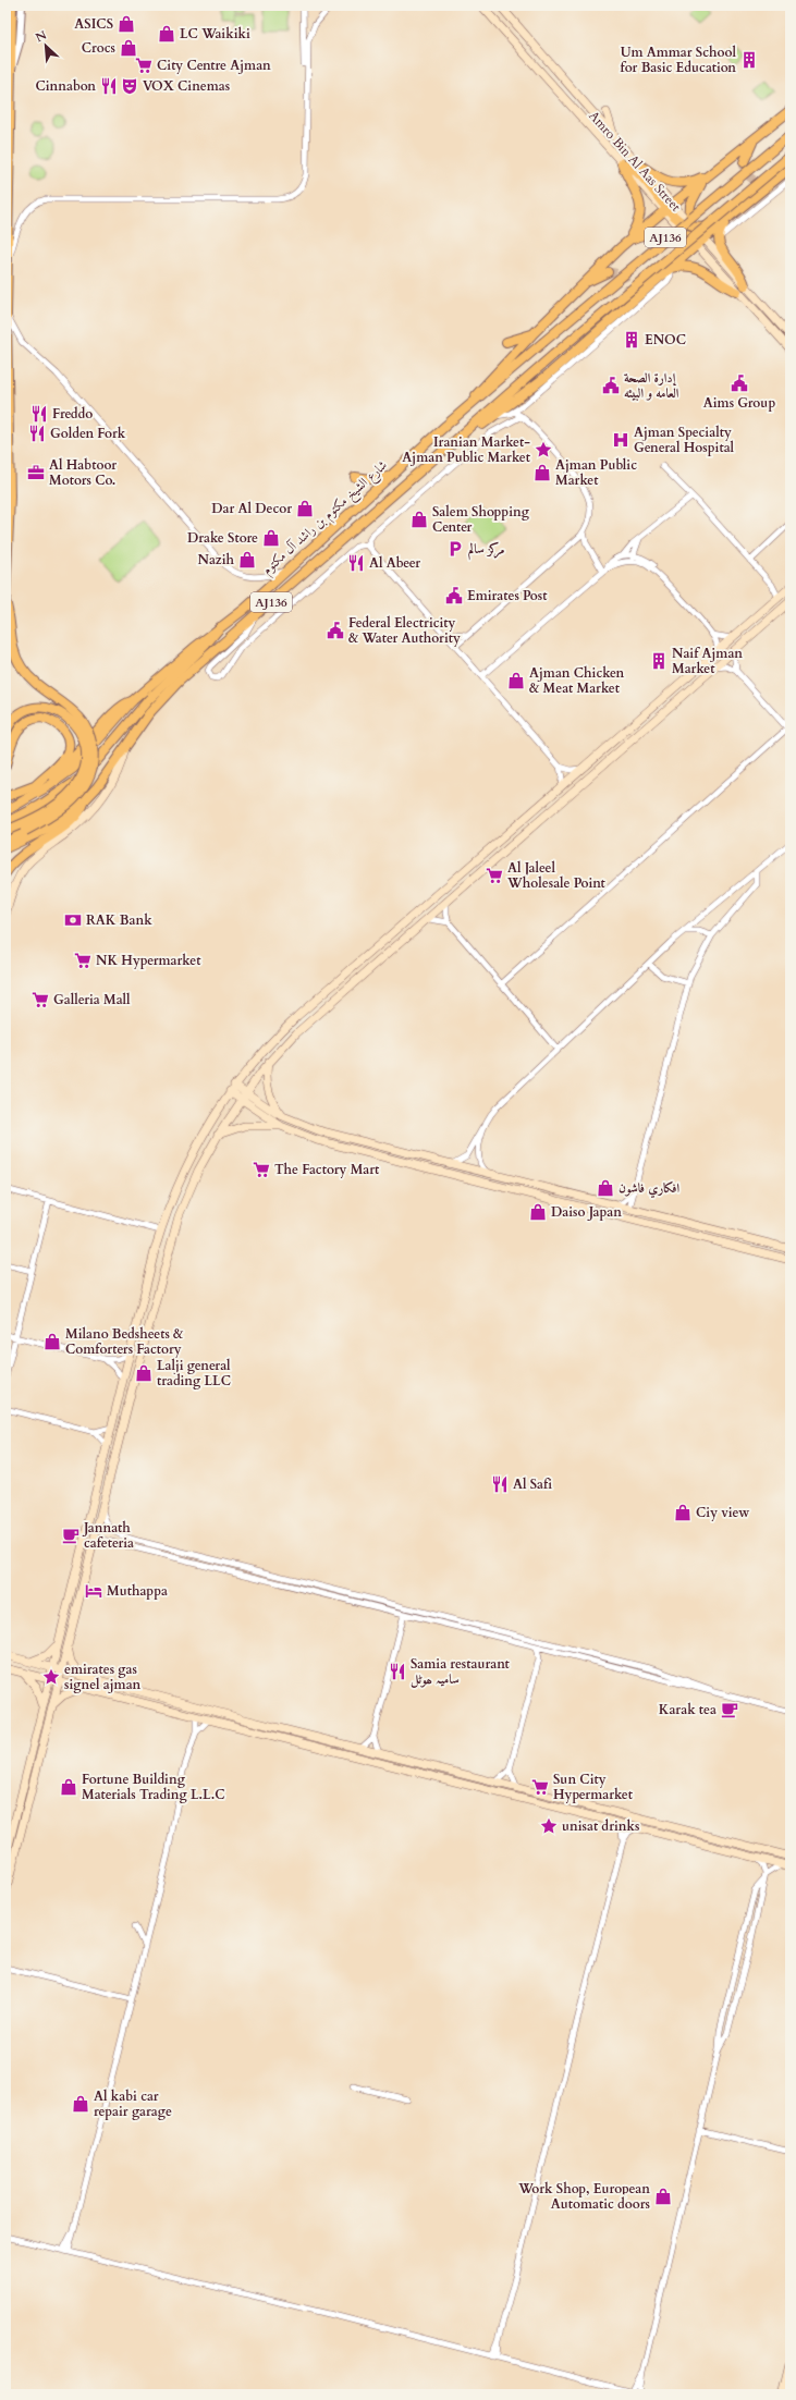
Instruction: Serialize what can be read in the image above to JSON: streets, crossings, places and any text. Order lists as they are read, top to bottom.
{
  "streets": {
    "main road": ["Amro Bin Al Aas Street", "AJ136", "شارع الشيخ مكتوم بن راشد آل مكتوم"]
  },
  "places": {
    "shop": [
      "ASICS",
      "LC Waikiki",
      "Crocs",
      "Ajman Public Market",
      "Dar Al Decor",
      "Salem Shopping Center",
      "Drake Store",
      "Nazih",
      "Ajman Chicken & Meat Market",
      "افكاري فاشون",
      "Daiso Japan",
      "Milano Bedsheets & Comforters Factory",
      "Lalji general trading LLC",
      "Ciy view",
      "Fortune Building Materials Trading L.L.C",
      "Al kabi car repair garage",
      "Work Shop, European Automatic doors"
    ],
    "building": ["Um Ammar School for Basic Education", "ENOC", "Naif Ajman Market"],
    "supermarket": [
      "City Centre Ajman",
      "Al Jaleel Wholesale Point",
      "NK Hypermarket",
      "Galleria Mall",
      "The Factory Mart",
      "Sun City Hypermarket"
    ],
    "restaurant": [
      "Cinnabon",
      "Freddo",
      "Golden Fork",
      "Al Abeer",
      "Al Safi",
      "Samia restaurant سامیہ ھوٹل"
    ],
    "theatre": ["VOX Cinemas"],
    "public building": [
      "Aims Group",
      "إدارة الصحة العامه و البيئه",
      "Emirates Post",
      "Federal Electricity & Water Authority"
    ],
    "hospital": ["Ajman Specialty General Hospital"],
    "place": ["Iranian Market- Ajman Public Market", "emirates gas signel ajman", "unisat drinks"],
    "office": ["Al Habtoor Motors Co."],
    "parking": ["مركز سالم"],
    "bank": ["RAK Bank"],
    "cafe": ["Jannath cafeteria", "Karak tea"],
    "hotel": ["Muthappa"]
  },
  "north": "top left"
}
